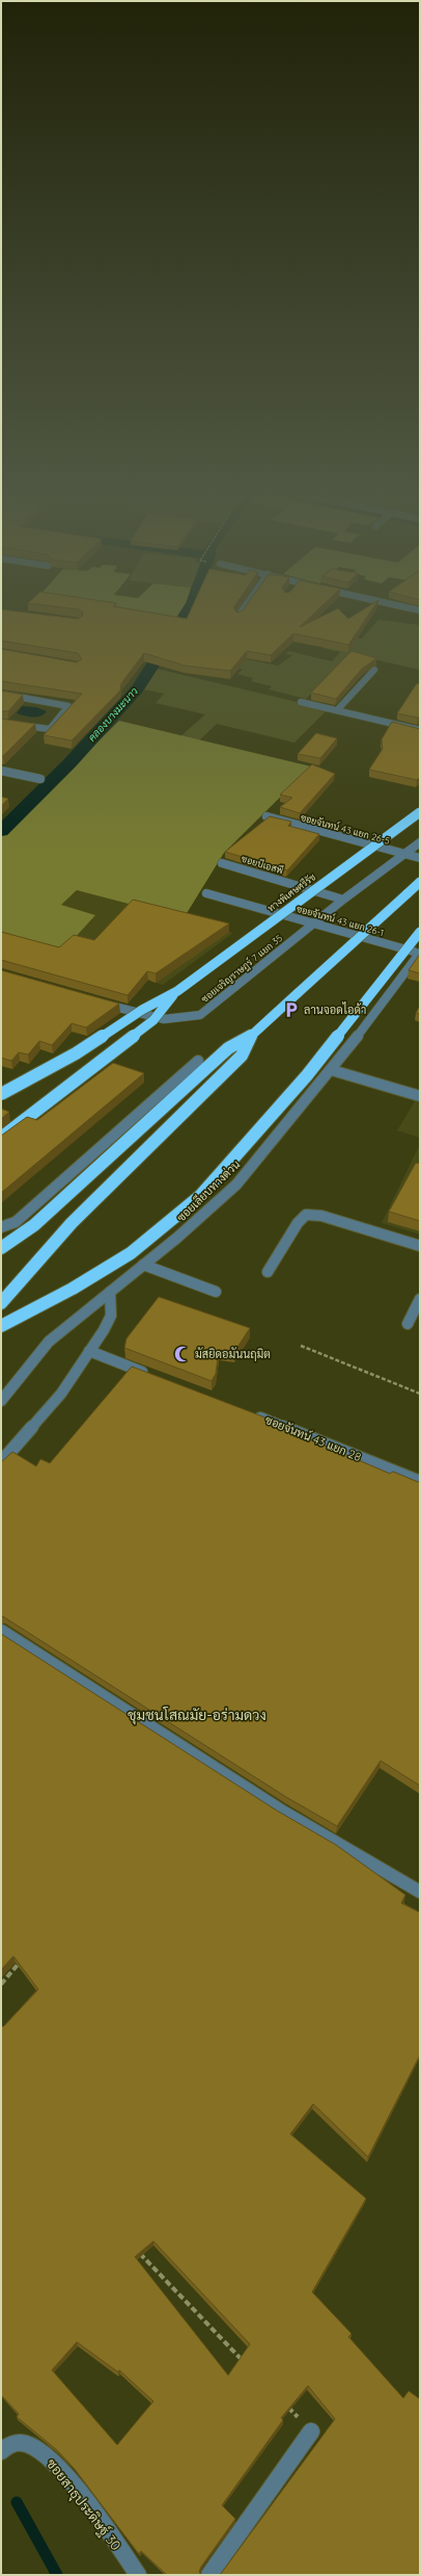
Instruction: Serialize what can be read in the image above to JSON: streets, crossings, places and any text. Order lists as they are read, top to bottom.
{
  "streets": {
    "highway": ["ทางพิเศษศรีรัช"],
    "street": [
      "ซอยจันทน์ 43 แยก 26-5",
      "ซอยบีเอสพี",
      "ซอยจันทน์ 43 แยก 26-1",
      "ซอยเจริญราษฎร์ 7 แยก 35",
      "ซอยเลียบทางด่วน",
      "ซอยจันทน์ 43 แยก 28",
      "ซอยสาธุประดิษฐ์ 30"
    ]
  },
  "crossings": [
    ["ซอยจันทน์ 43 แยก 26-5", "ซอยเจริญราษฎร์ 7 แยก 35"],
    ["ซอยบีเอสพี", "ซอยเจริญราษฎร์ 7 แยก 35"],
    ["ซอยจันทน์ 43 แยก 26-1", "ซอยเจริญราษฎร์ 7 แยก 35"],
    ["ซอยจันทน์ 43 แยก 26-1", "ซอยเลียบทางด่วน"]
  ],
  "districts": ["ชุมชนโสณมัย-อร่ามดวง"],
  "water": ["คลองบางมะนาว"],
  "places": {
    "parking": ["ลานจอดไอด้า"],
    "mosque": ["มัสยิดอมันนฤมิต"]
  }
}
